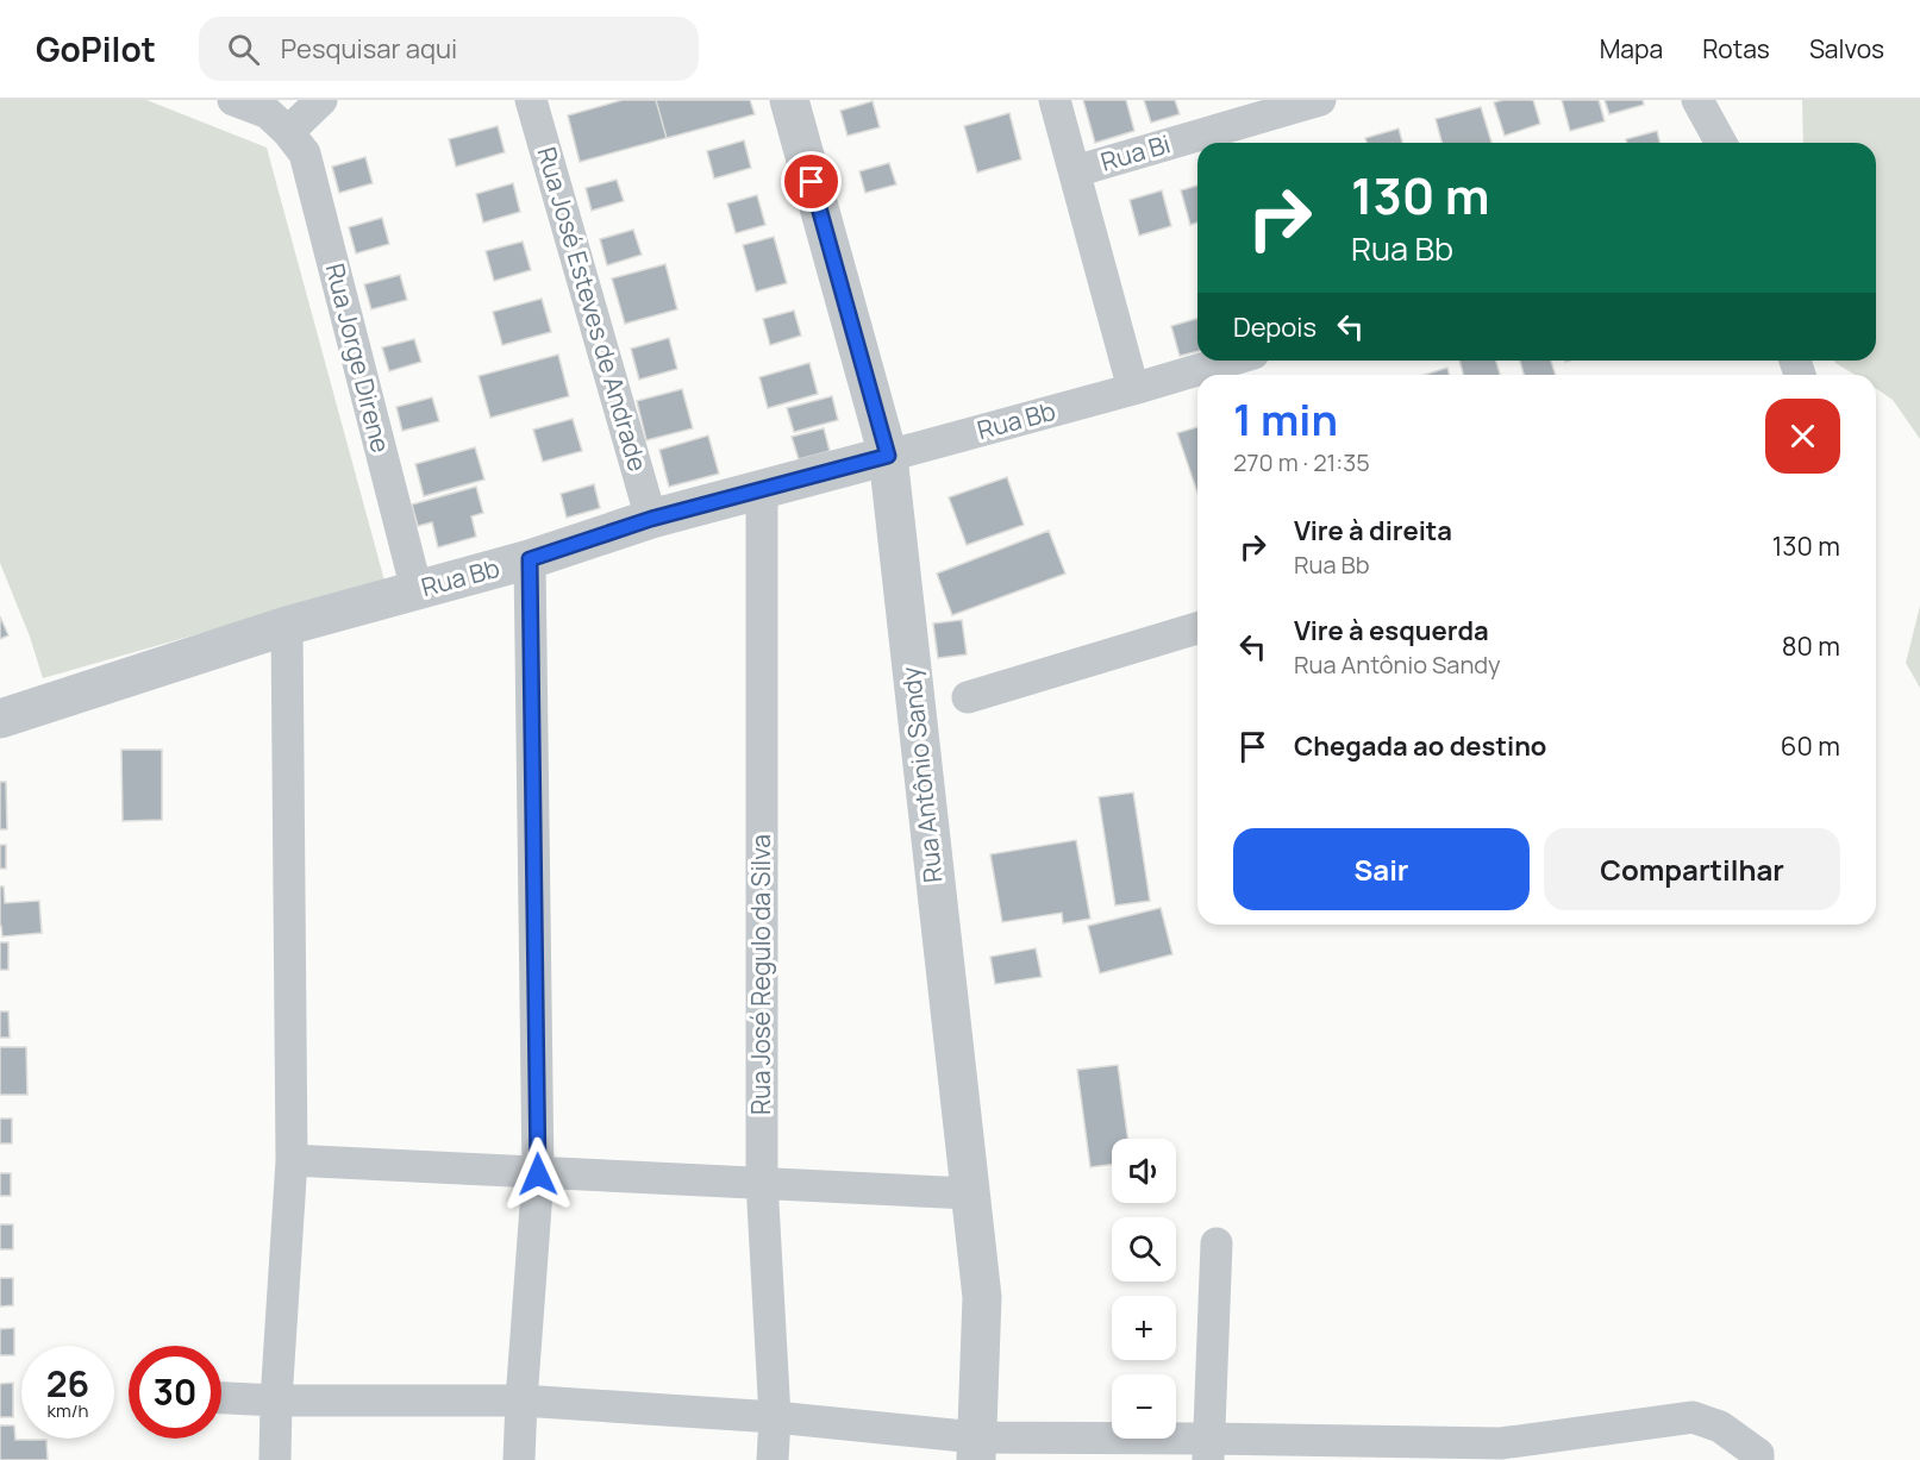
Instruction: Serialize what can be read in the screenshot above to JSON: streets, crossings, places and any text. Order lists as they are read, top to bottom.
{
  "streets": {
    "street": [
      "Rua Bi",
      "Rua José Esteves de Andrade",
      "Rua Jorge Direne",
      "Rua Bb",
      "Rua Antônio Sandy",
      "Rua José Regulo da Silva"
    ]
  },
  "crossings": [
    ["Rua José Esteves de Andrade", "Rua Bb"],
    ["Rua Jorge Direne", "Rua Bb"],
    ["Rua Bb", "Rua Antônio Sandy"],
    ["Rua Bb", "Rua José Regulo da Silva"]
  ],
  "page": {
    "header": "GoPilot",
    "search": "Pesquisar aqui",
    "nav": ["Mapa", "Rotas", "Salvos"],
    "turn": ["130 m", "Rua Bb"],
    "then": "Depois",
    "heading": ["1 min", "270 m · 21:35"],
    "list": [
      {
        "name": "Vire à direita",
        "note": "Rua Bb",
        "value": "130 m"
      },
      {
        "name": "Vire à esquerda",
        "note": "Rua Antônio Sandy",
        "value": "80 m"
      },
      {
        "name": "Chegada ao destino",
        "value": "60 m"
      }
    ],
    "buttons": ["Sair", "Compartilhar"],
    "map_buttons": ["+", "−"],
    "speed": "26 km/h",
    "limit": "30"
  }
}
